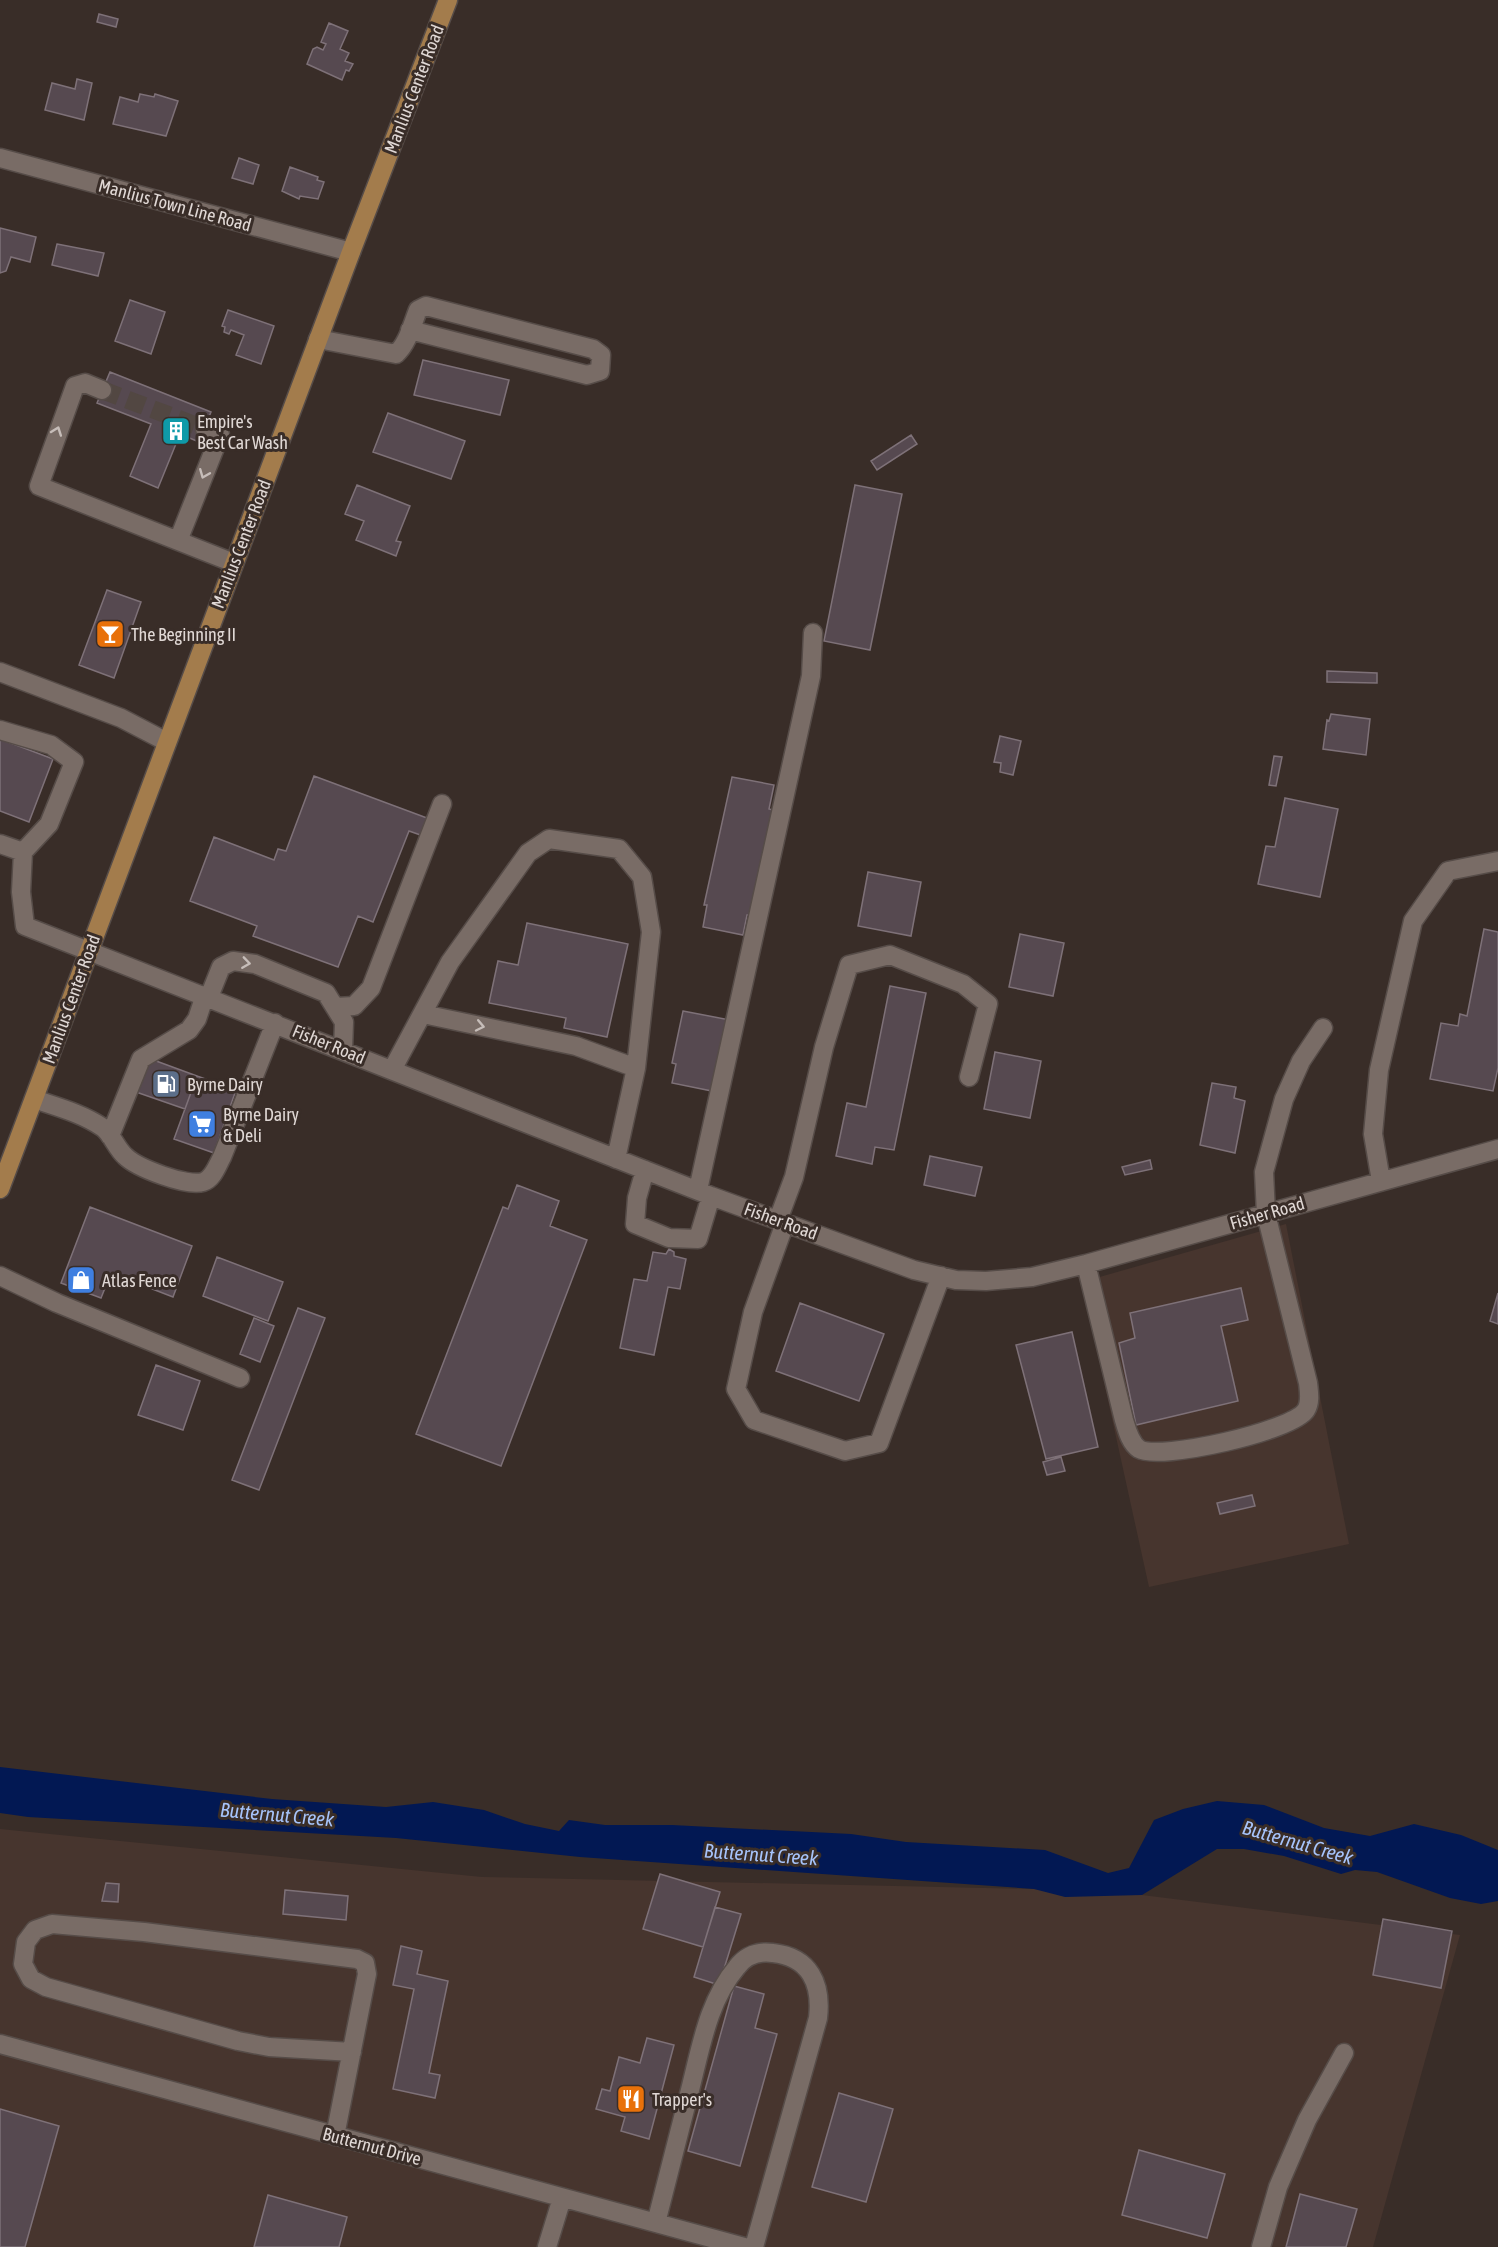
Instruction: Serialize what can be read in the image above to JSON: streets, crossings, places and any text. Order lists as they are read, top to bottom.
{
  "streets": {
    "main road": ["Manlius Center Road"],
    "street": ["Manlius Town Line Road", "Fisher Road", "Butternut Drive"]
  },
  "crossings": [
    ["Manlius Center Road", "Manlius Town Line Road"],
    ["Manlius Center Road", "Fisher Road"]
  ],
  "water": ["Butternut Creek"],
  "places": {
    "building": ["Empire's Best Car Wash"],
    "bar": ["The Beginning II"],
    "fuel station": ["Byrne Dairy"],
    "supermarket": ["Byrne Dairy & Deli"],
    "shop": ["Atlas Fence"],
    "restaurant": ["Trapper's"]
  }
}
